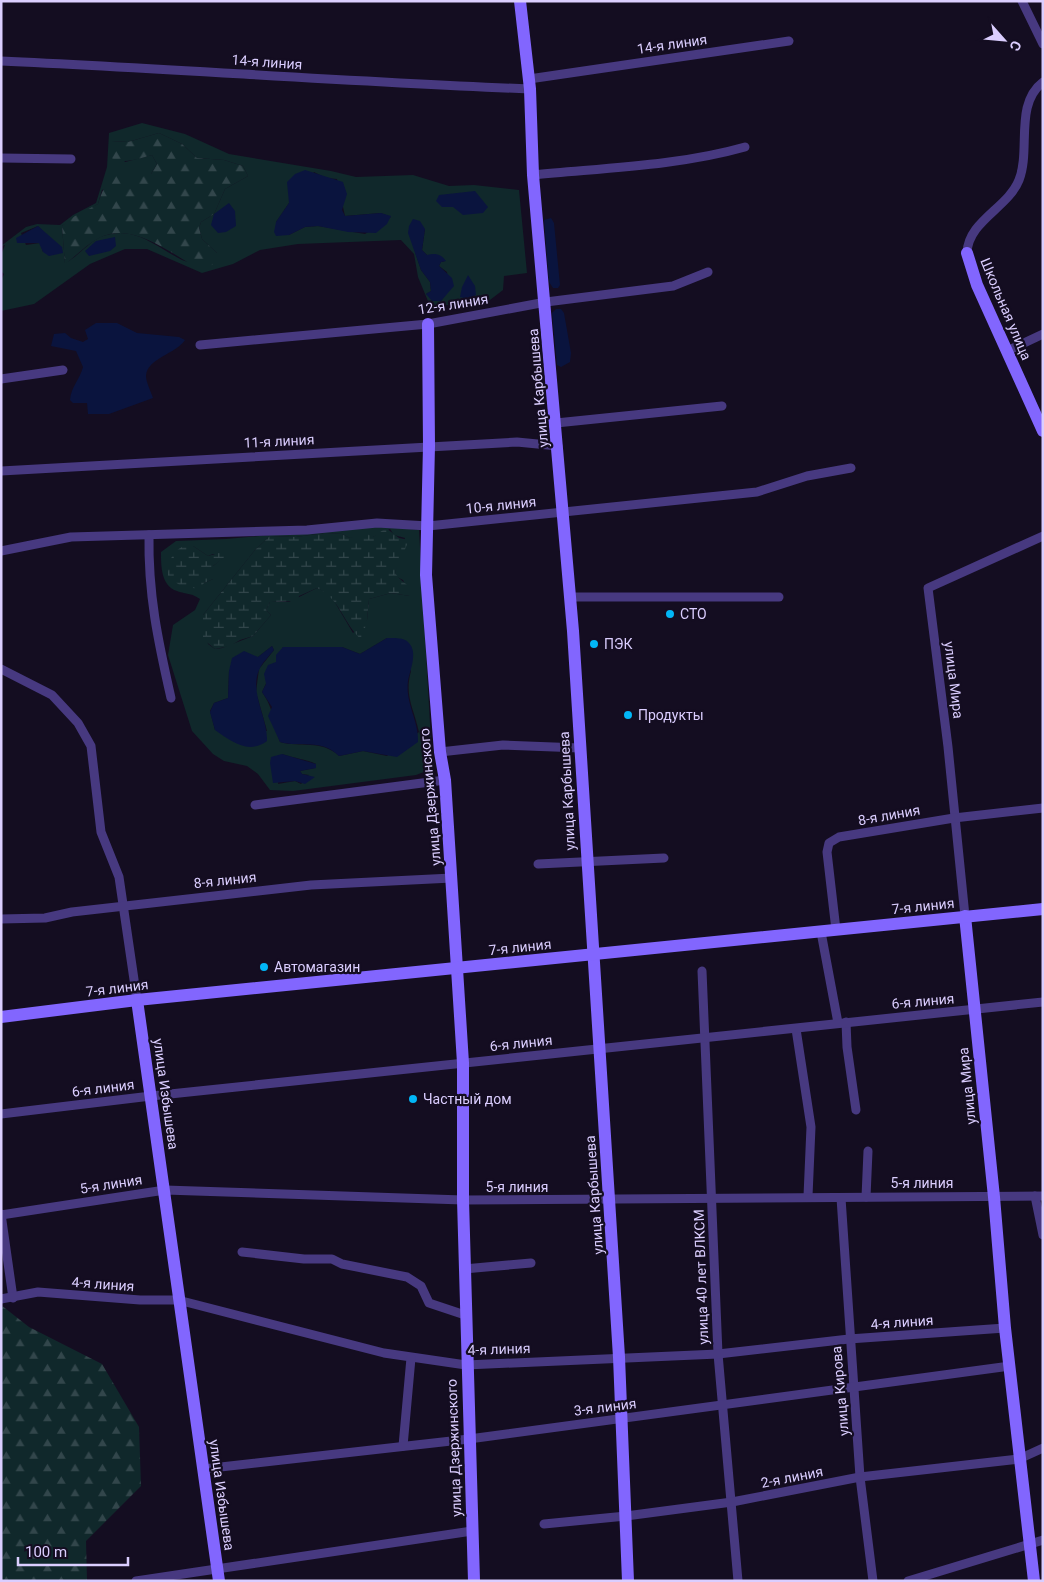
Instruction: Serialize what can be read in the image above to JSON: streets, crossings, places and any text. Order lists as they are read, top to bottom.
{
  "streets": {
    "main road": [
      "Школьная улица",
      "улица Карбышева",
      "улица Мира",
      "улица Дзержинского",
      "7-я линия",
      "улица Избышева"
    ],
    "street": [
      "14-я линия",
      "12-я линия",
      "11-я линия",
      "10-я линия",
      "8-я линия",
      "6-я линия",
      "5-я линия",
      "улица 40 лет ВЛКСМ",
      "4-я линия",
      "улица Кирова",
      "3-я линия",
      "2-я линия"
    ]
  },
  "crossings": [
    ["14-я линия", "улица Карбышева"],
    ["12-я линия", "улица Карбышева"],
    ["12-я линия", "улица Дзержинского"],
    ["улица Карбышева", "11-я линия"],
    ["улица Карбышева", "10-я линия"],
    ["улица Карбышева", "7-я линия"],
    ["улица Карбышева", "6-я линия"],
    ["улица Карбышева", "5-я линия"],
    ["улица Карбышева", "4-я линия"],
    ["улица Карбышева", "3-я линия"],
    ["улица Карбышева", "2-я линия"],
    ["11-я линия", "улица Дзержинского"],
    ["10-я линия", "улица Дзержинского"],
    ["улица Мира", "8-я линия"],
    ["улица Мира", "7-я линия"],
    ["улица Мира", "6-я линия"],
    ["улица Мира", "5-я линия"],
    ["улица Мира", "4-я линия"],
    ["улица Мира", "3-я линия"],
    ["улица Мира", "2-я линия"],
    ["улица Дзержинского", "8-я линия"],
    ["улица Дзержинского", "7-я линия"],
    ["улица Дзержинского", "6-я линия"],
    ["улица Дзержинского", "5-я линия"],
    ["улица Дзержинского", "4-я линия"],
    ["улица Дзержинского", "3-я линия"],
    ["8-я линия", "7-я линия"],
    ["8-я линия", "улица Избышева"],
    ["7-я линия", "улица Избышева"],
    ["6-я линия", "улица Избышева"],
    ["6-я линия", "улица 40 лет ВЛКСМ"],
    ["улица Избышева", "5-я линия"],
    ["улица Избышева", "4-я линия"],
    ["улица Избышева", "3-я линия"],
    ["5-я линия", "улица 40 лет ВЛКСМ"],
    ["5-я линия", "улица Кирова"],
    ["улица 40 лет ВЛКСМ", "4-я линия"],
    ["улица 40 лет ВЛКСМ", "3-я линия"],
    ["улица 40 лет ВЛКСМ", "2-я линия"],
    ["4-я линия", "улица Кирова"],
    ["улица Кирова", "3-я линия"],
    ["улица Кирова", "2-я линия"]
  ],
  "places": [
    "СТО",
    "ПЭК",
    "Продукты",
    "Автомагазин",
    "Частный дом"
  ],
  "scale_bar": "100 m",
  "north": "bottom right"
}
